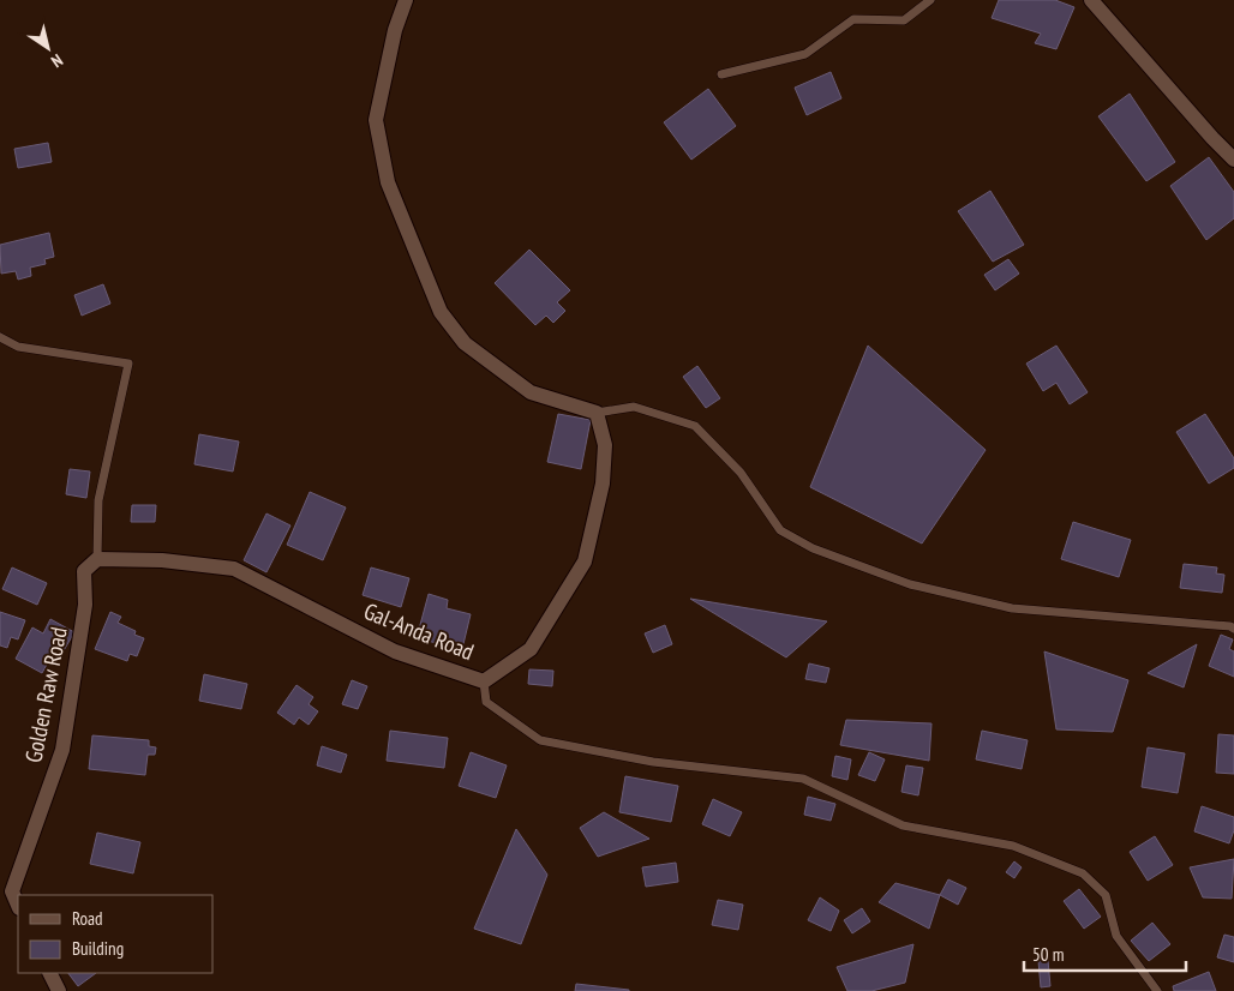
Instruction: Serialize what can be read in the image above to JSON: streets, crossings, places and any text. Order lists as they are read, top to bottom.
{
  "streets": {
    "street": ["Gal-Anda Road", "Golden Raw Road"]
  },
  "crossings": [
    ["Gal-Anda Road", "Golden Raw Road"]
  ],
  "legend": ["Road", "Building"],
  "scale_bar": "50 m",
  "north": "bottom right"
}
